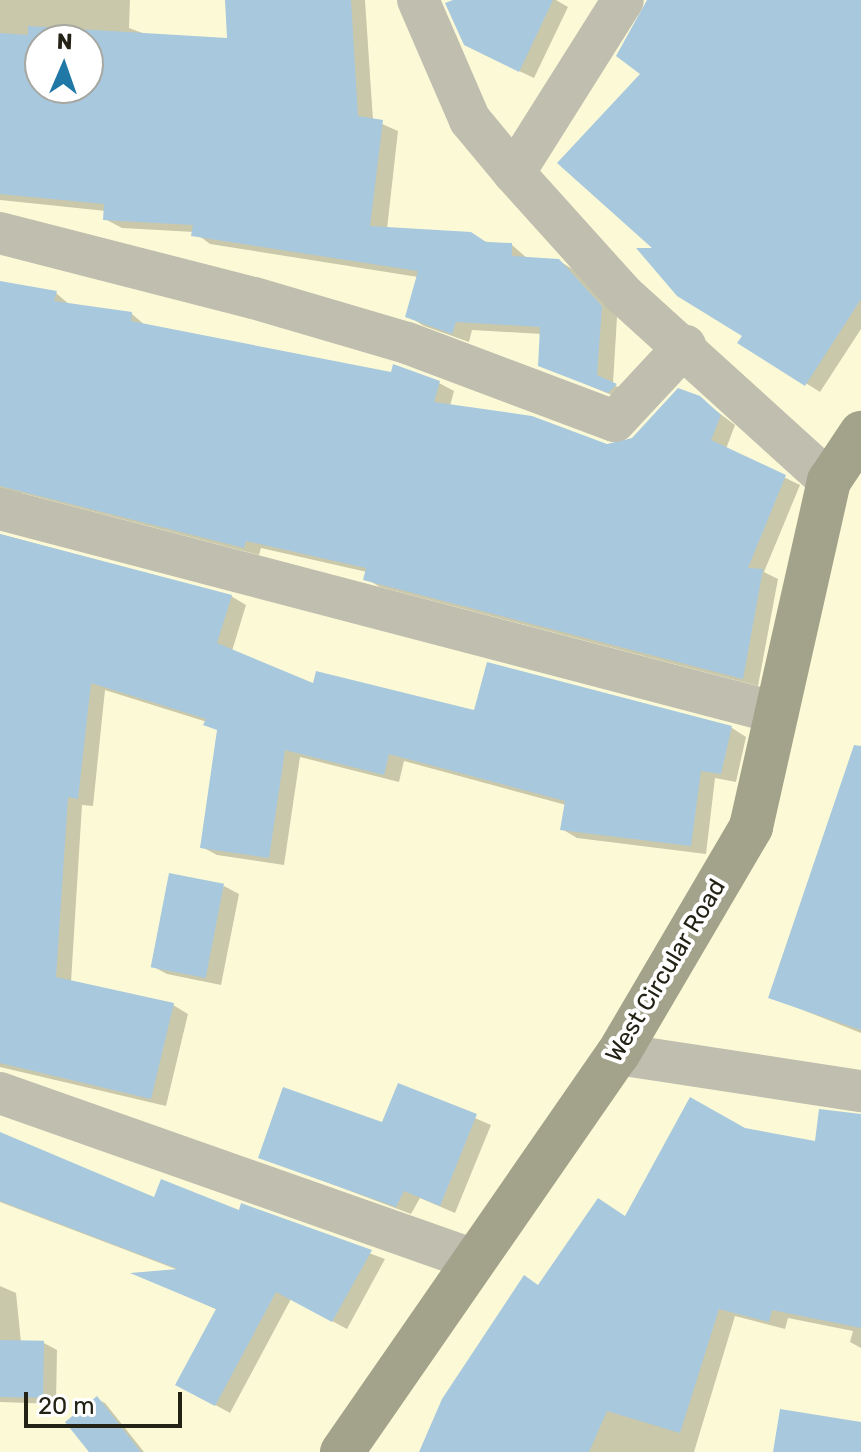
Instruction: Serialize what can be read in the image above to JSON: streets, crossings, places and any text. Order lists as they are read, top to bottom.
{
  "streets": {
    "street": ["West Circular Road"]
  },
  "scale_bar": "20 m",
  "north": "top"
}
